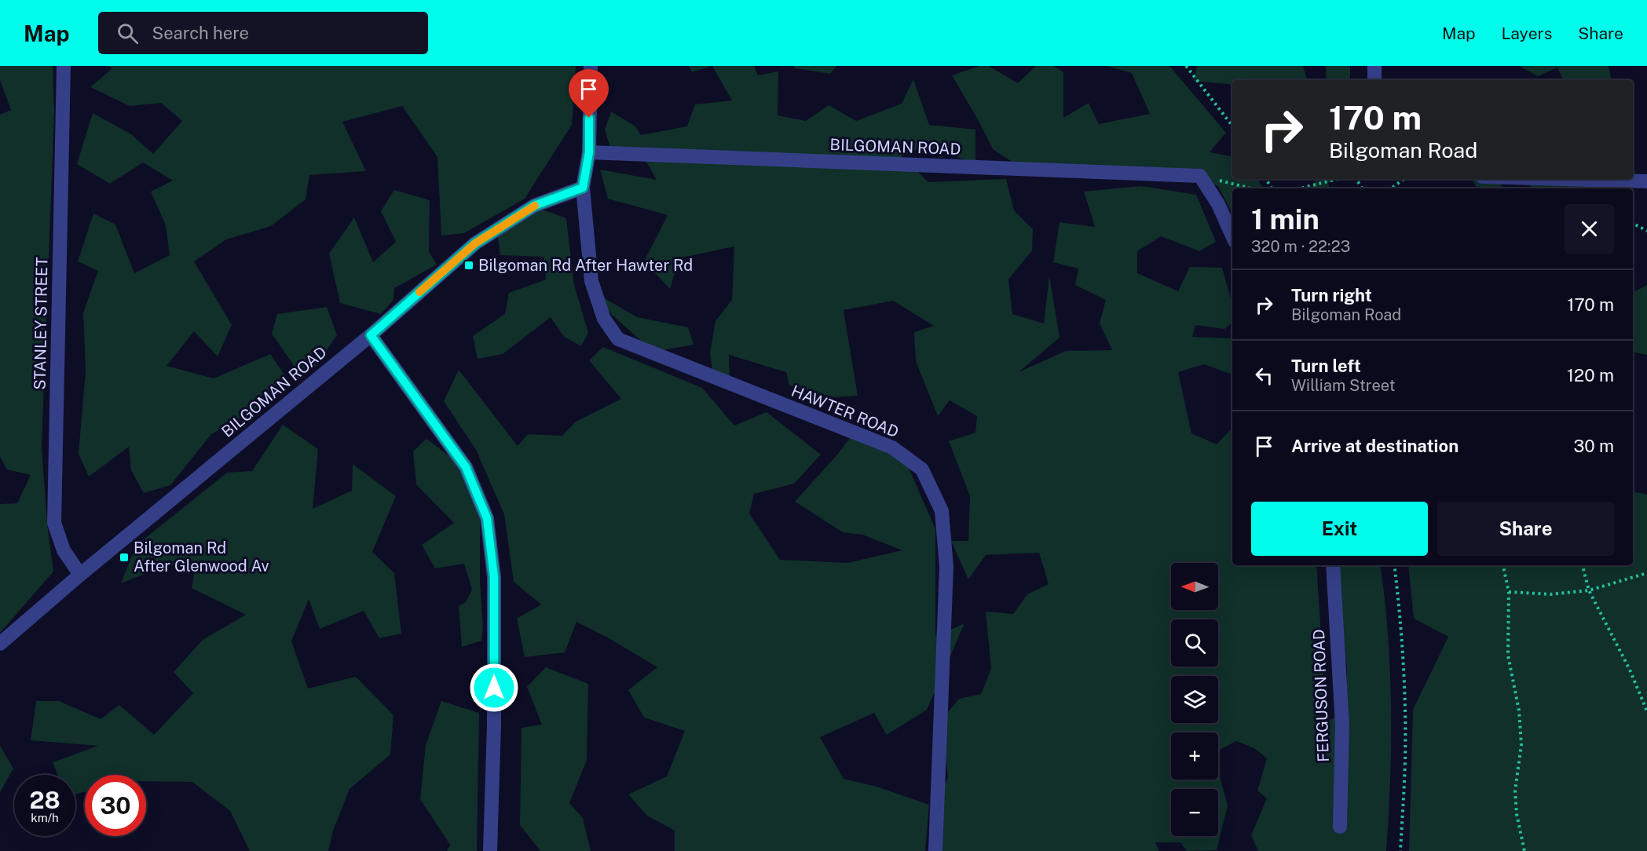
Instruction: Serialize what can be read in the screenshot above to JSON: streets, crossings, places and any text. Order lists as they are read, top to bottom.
{
  "streets": {
    "street": [
      "BILGOMAN ROAD",
      "STANLEY STREET",
      "HAWTER ROAD",
      "FERGUSON ROAD"
    ]
  },
  "crossings": [
    ["BILGOMAN ROAD", "STANLEY STREET"],
    ["BILGOMAN ROAD", "HAWTER ROAD"]
  ],
  "places": {
    "transit": ["Bilgoman Rd After Hawter Rd", "Bilgoman Rd After Glenwood Av"]
  },
  "north": "left",
  "page": {
    "header": "Map",
    "search": "Search here",
    "nav": ["Map", "Layers", "Share"],
    "turn": ["170 m", "Bilgoman Road"],
    "heading": ["1 min", "320 m · 22:23"],
    "list": [
      {
        "name": "Turn right",
        "note": "Bilgoman Road",
        "value": "170 m"
      },
      {
        "name": "Turn left",
        "note": "William Street",
        "value": "120 m"
      },
      {
        "name": "Arrive at destination",
        "value": "30 m"
      }
    ],
    "buttons": ["Exit", "Share"],
    "map_buttons": ["+", "−"],
    "speed": "28 km/h",
    "limit": "30"
  }
}
